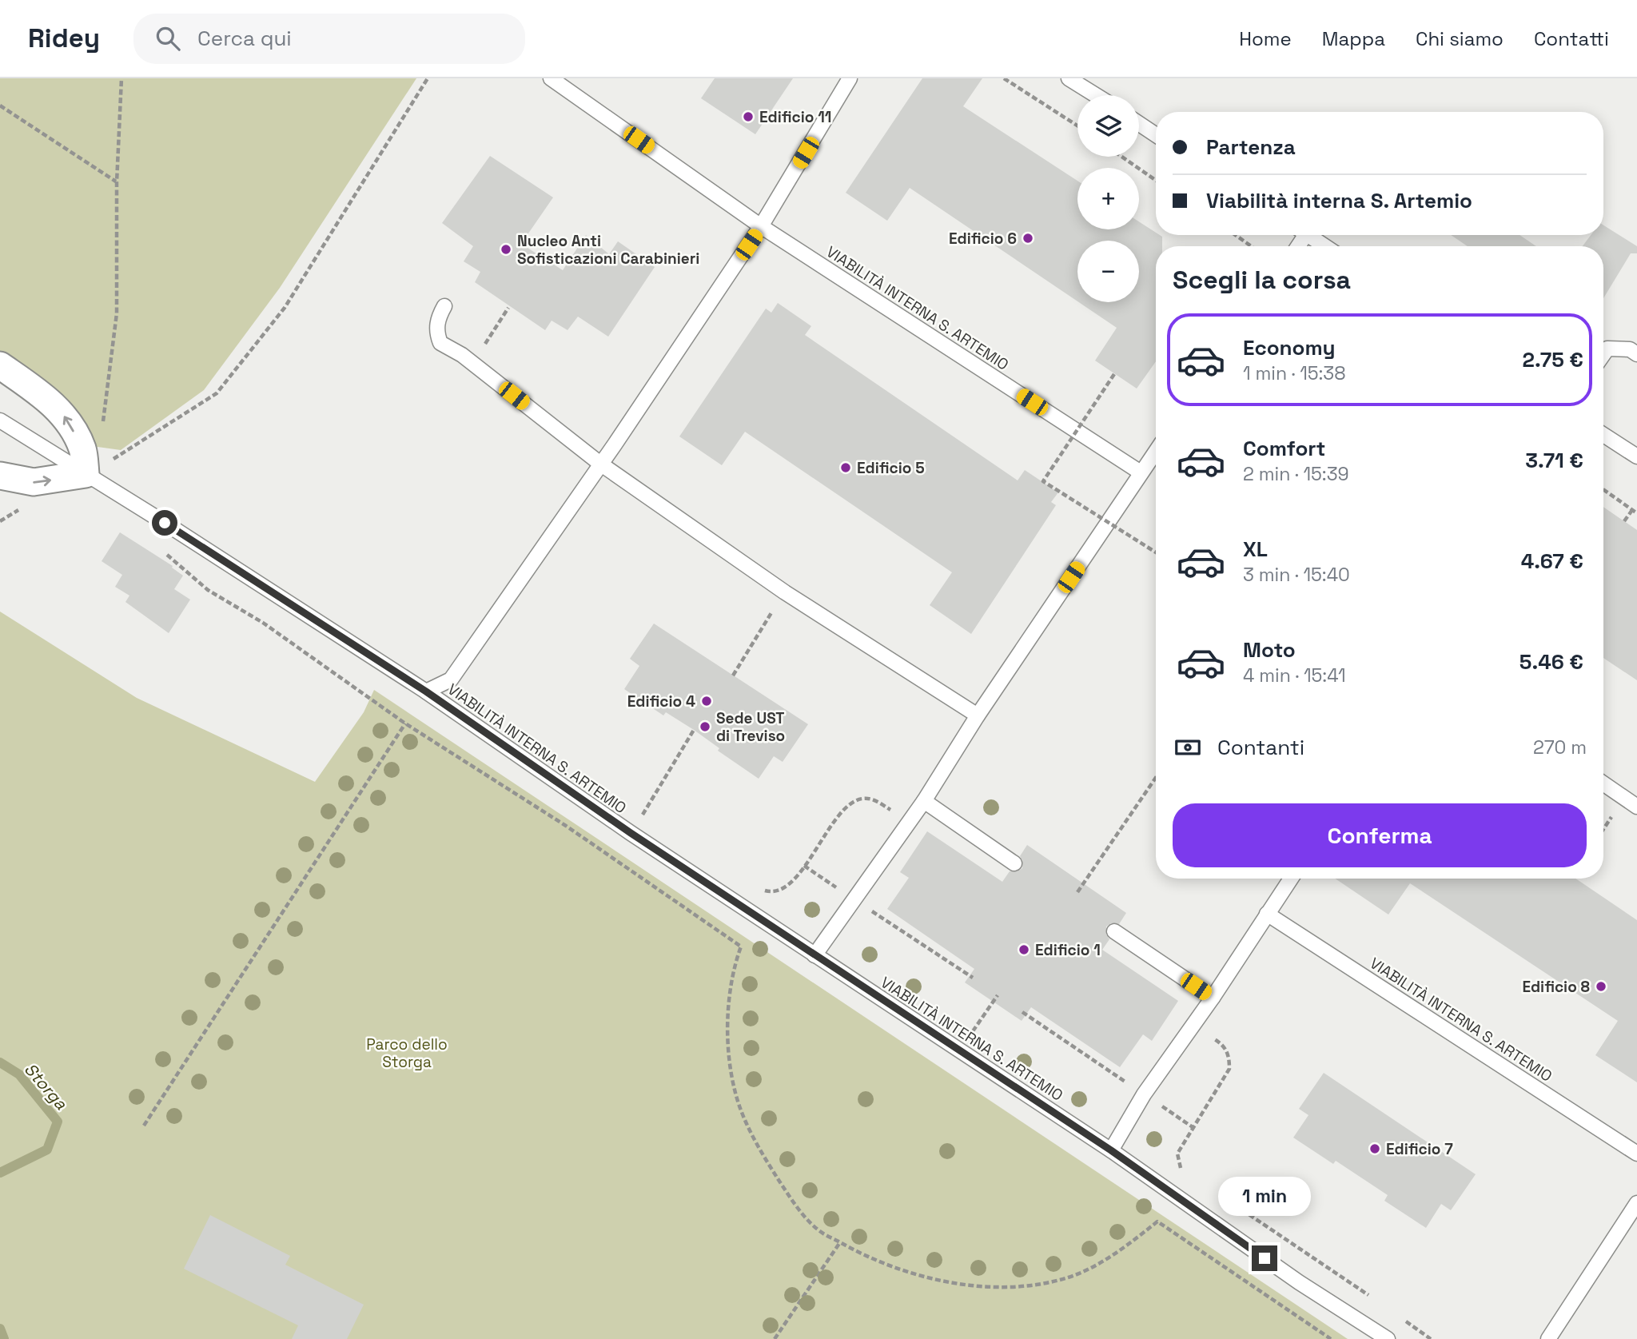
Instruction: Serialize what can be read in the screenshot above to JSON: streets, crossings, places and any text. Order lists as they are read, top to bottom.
{
  "streets": {
    "lane": ["VIABILITÀ INTERNA S. ARTEMIO"]
  },
  "water": ["Storga"],
  "parks": ["Parco dello Storga"],
  "places": [
    "Edificio 11",
    "Edificio 6",
    "Nucleo Anti Sofisticazioni Carabinieri",
    "Edificio 5",
    "Edificio 4",
    "Sede UST di Treviso",
    "Edificio 1",
    "Edificio 8",
    "Edificio 7"
  ],
  "page": {
    "header": "Ridey",
    "search": "Cerca qui",
    "nav": [
      "Home",
      "Mappa",
      "Chi siamo",
      "Contatti"
    ],
    "map_buttons": ["+", "−"],
    "banner": ["Partenza", "Viabilità interna S. Artemio"],
    "heading": "Scegli la corsa",
    "list": [
      {
        "name": "Economy",
        "note": "1 min · 15:38",
        "value": "2.75 €"
      },
      {
        "name": "Comfort",
        "note": "2 min · 15:39",
        "value": "3.71 €"
      },
      {
        "name": "XL",
        "note": "3 min · 15:40",
        "value": "4.67 €"
      },
      {
        "name": "Moto",
        "note": "4 min · 15:41",
        "value": "5.46 €"
      }
    ],
    "pay": ["Contanti", "270 m"],
    "buttons": "Conferma",
    "bubble": "1 min"
  }
}
